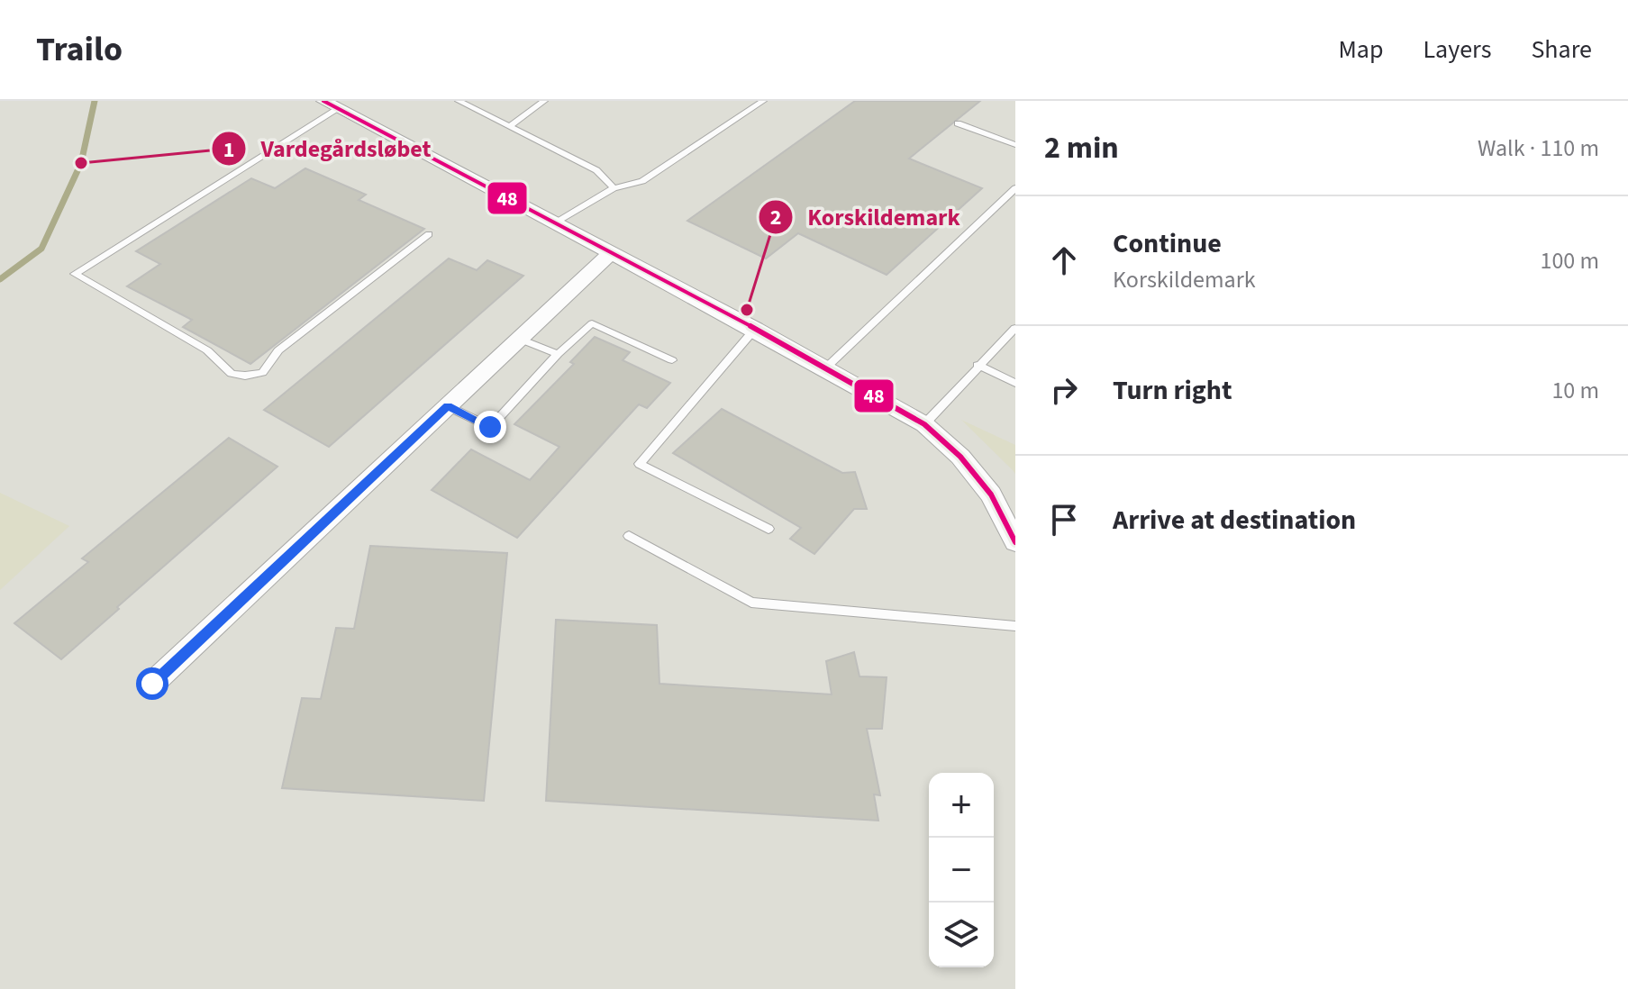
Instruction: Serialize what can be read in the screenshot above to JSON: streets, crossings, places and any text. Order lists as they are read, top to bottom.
{
  "places": ["Vardegårdsløbet", "Korskildemark"],
  "lines": ["transit line 48"],
  "page": {
    "header": "Trailo",
    "nav": ["Map", "Layers", "Share"],
    "heading": ["2 min", "Walk · 110 m"],
    "list": [
      ["Continue", "Korskildemark", "100 m"],
      ["Turn right", "10 m"],
      "Arrive at destination"
    ],
    "map_buttons": ["+", "−"]
  }
}
